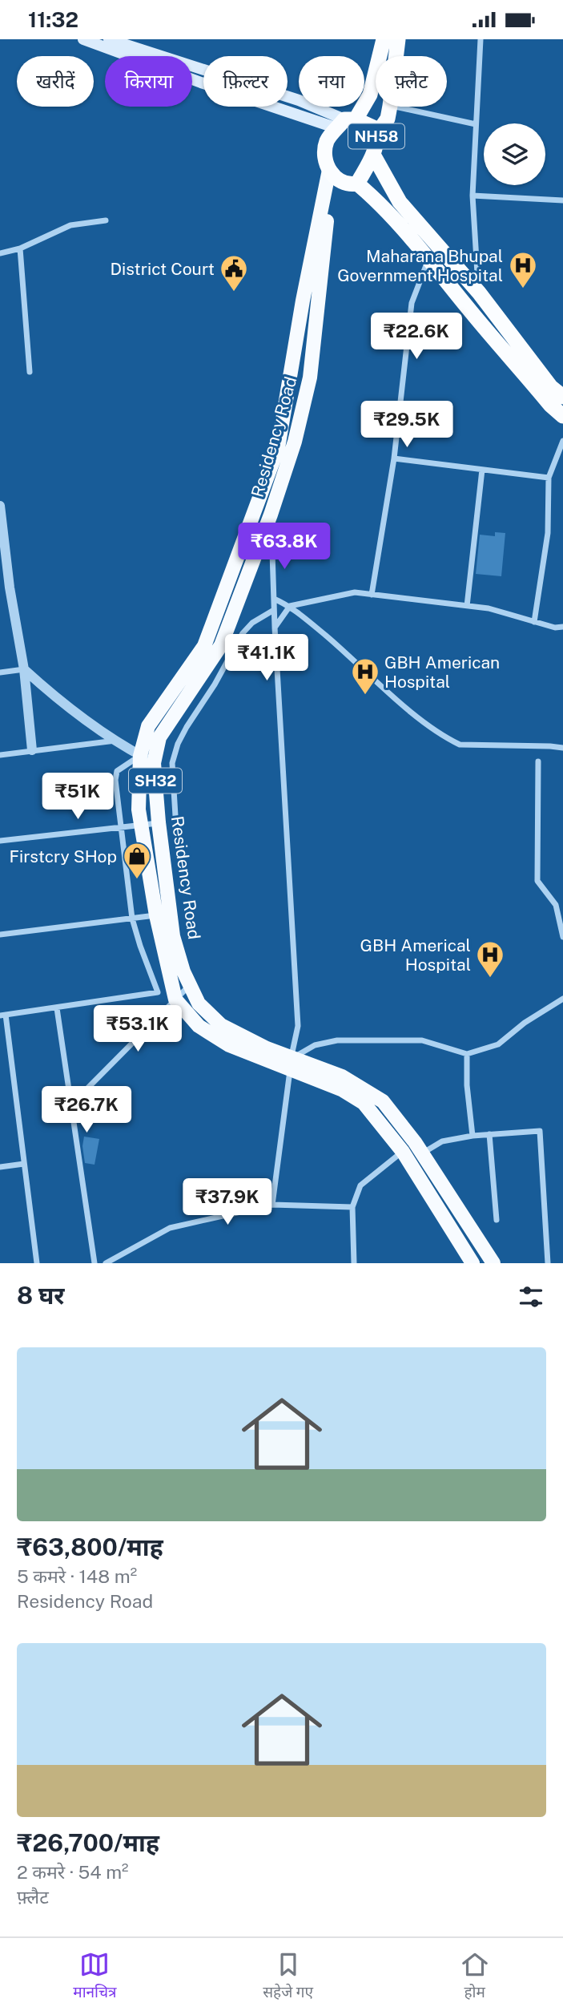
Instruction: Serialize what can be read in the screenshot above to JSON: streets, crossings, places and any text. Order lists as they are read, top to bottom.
{
  "streets": {
    "highway": ["NH58"],
    "main road": ["Residency Road", "SH32"]
  },
  "crossings": [
    ["NH58", "Residency Road"]
  ],
  "places": {
    "hospital": ["Maharana Bhupal Government Hospital", "GBH American Hospital", "GBH Americal Hospital"],
    "public building": ["District Court"],
    "shop": ["Firstcry SHop"]
  },
  "page": {
    "status": "11:32",
    "chip": [
      "खरीदें",
      "किराया",
      "फ़िल्टर",
      "नया",
      "फ़्लैट"
    ],
    "price": [
      "₹22.6K",
      "₹29.5K",
      "₹63.8K",
      "₹41.1K",
      "₹51K",
      "₹53.1K",
      "₹26.7K",
      "₹37.9K"
    ],
    "heading": "8 घर",
    "list": [
      {
        "name": "₹63,800/माह",
        "note": "5 कमरे · 148 m² · Residency Road"
      },
      {
        "name": "₹26,700/माह",
        "note": "2 कमरे · 54 m² · फ़्लैट"
      }
    ],
    "tabs": ["मानचित्र", "सहेजे गए", "होम"]
  }
}
